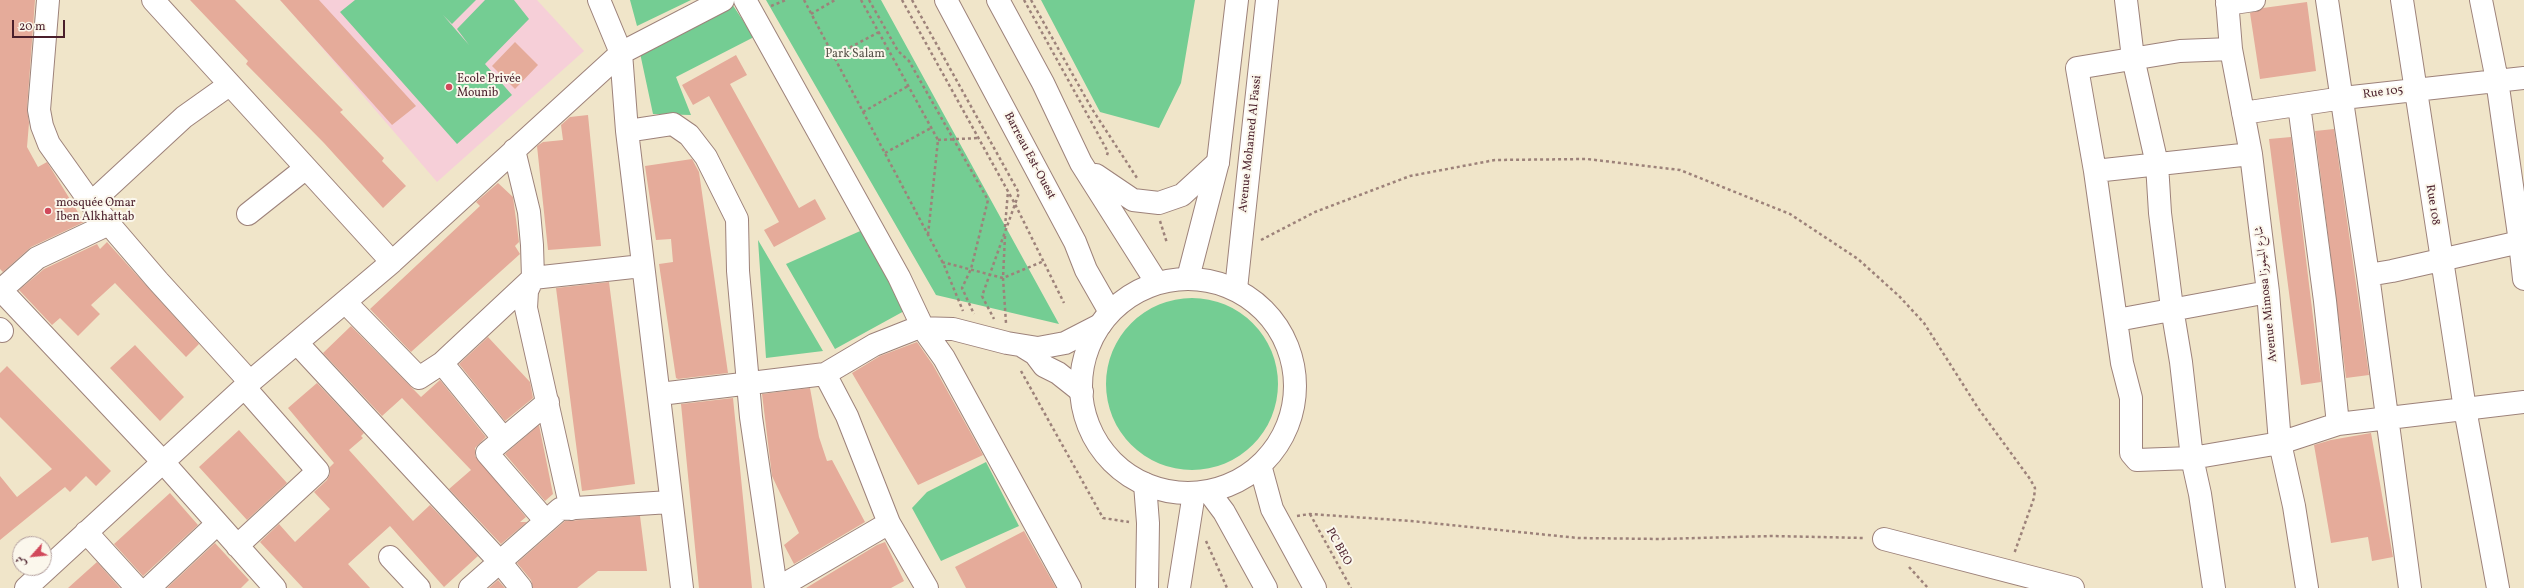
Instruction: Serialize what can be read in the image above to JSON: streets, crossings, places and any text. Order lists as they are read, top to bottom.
{
  "streets": {
    "street": [
      "Rue 105",
      "Avenue Mohamed Al Fassi",
      "Barreau Est-Ouest",
      "Rue 108",
      "Avenue Mimosa شارع الميموزا"
    ],
    "path": ["PC BEO"]
  },
  "crossings": [
    ["Rue 105", "Rue 108"],
    ["Rue 105", "Avenue Mimosa شارع الميموزا"]
  ],
  "parks": ["Park Salam"],
  "places": ["Ecole Privée Mounib", "mosquée Omar Iben Alkhattab"],
  "scale_bar": "20 m",
  "north": "bottom left"
}
